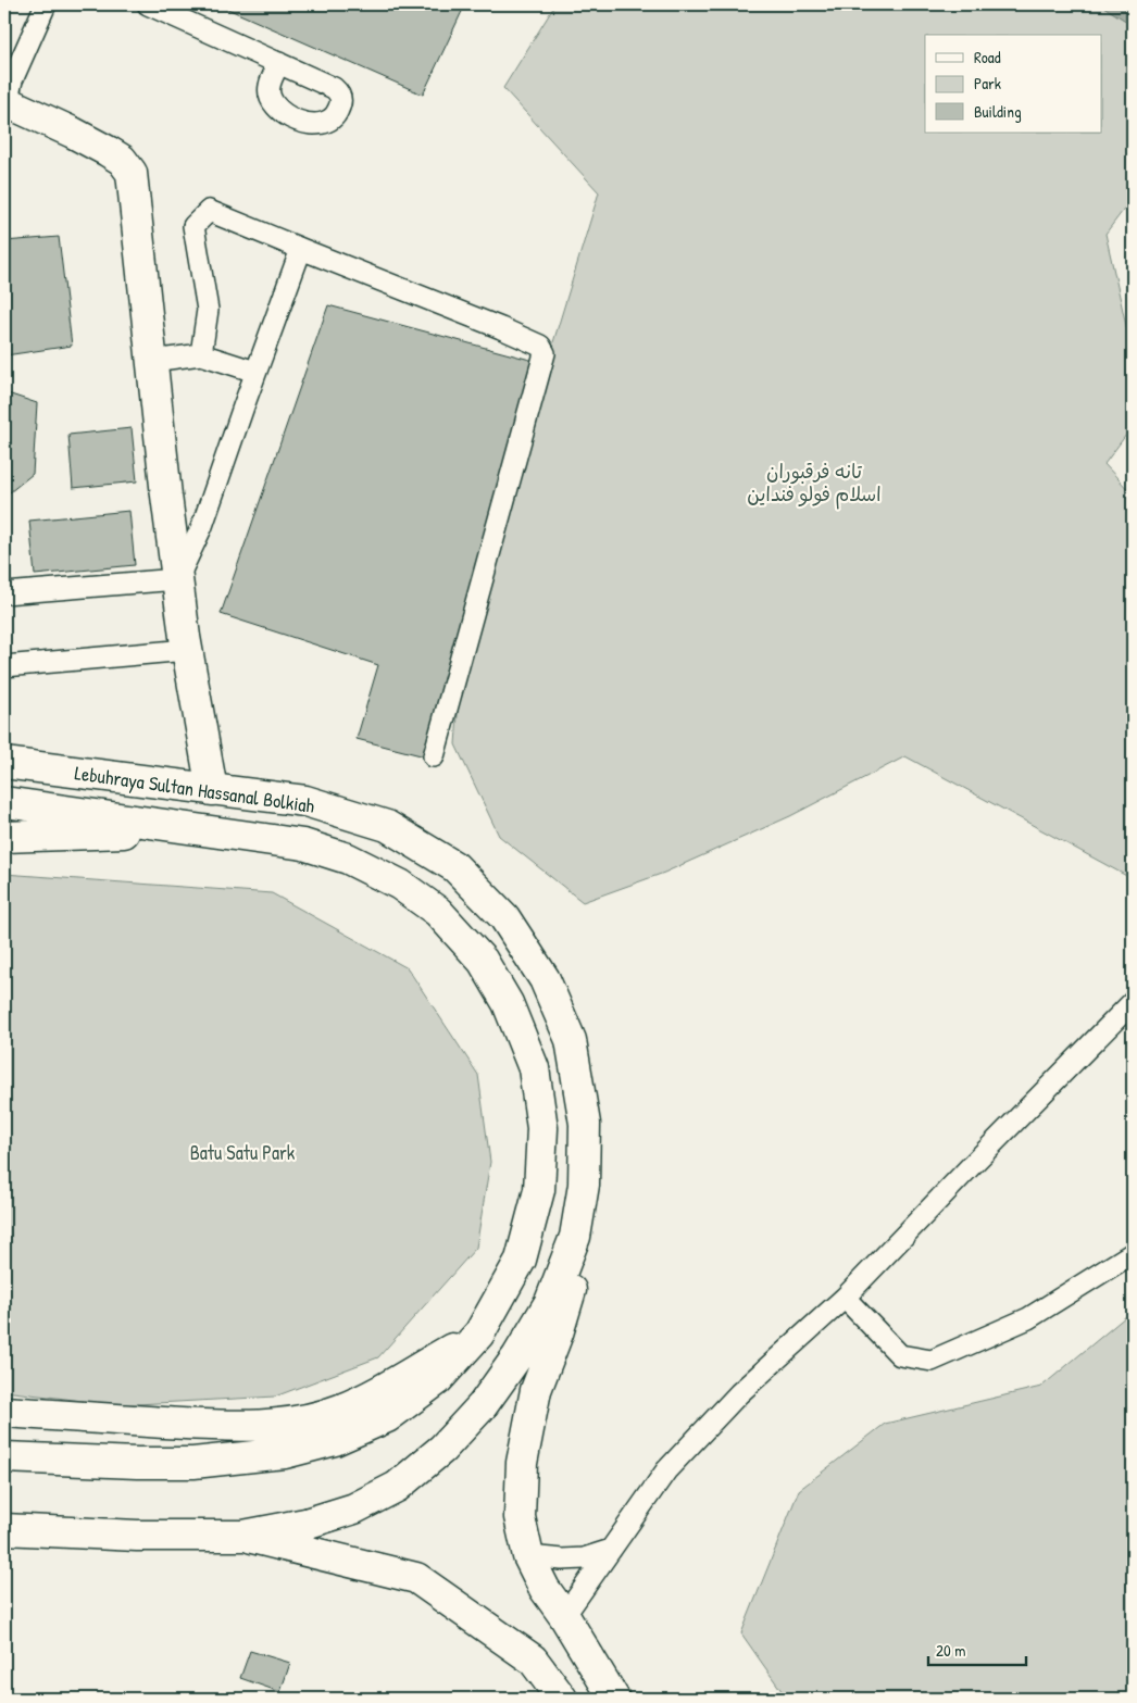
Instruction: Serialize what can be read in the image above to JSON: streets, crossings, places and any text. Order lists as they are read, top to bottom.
{
  "streets": {
    "main road": ["Lebuhraya Sultan Hassanal Bolkiah"]
  },
  "parks": ["تانه فرقبوران اسلام فولو فنداين", "Batu Satu Park"],
  "legend": ["Road", "Park", "Building"],
  "scale_bar": "20 m"
}
